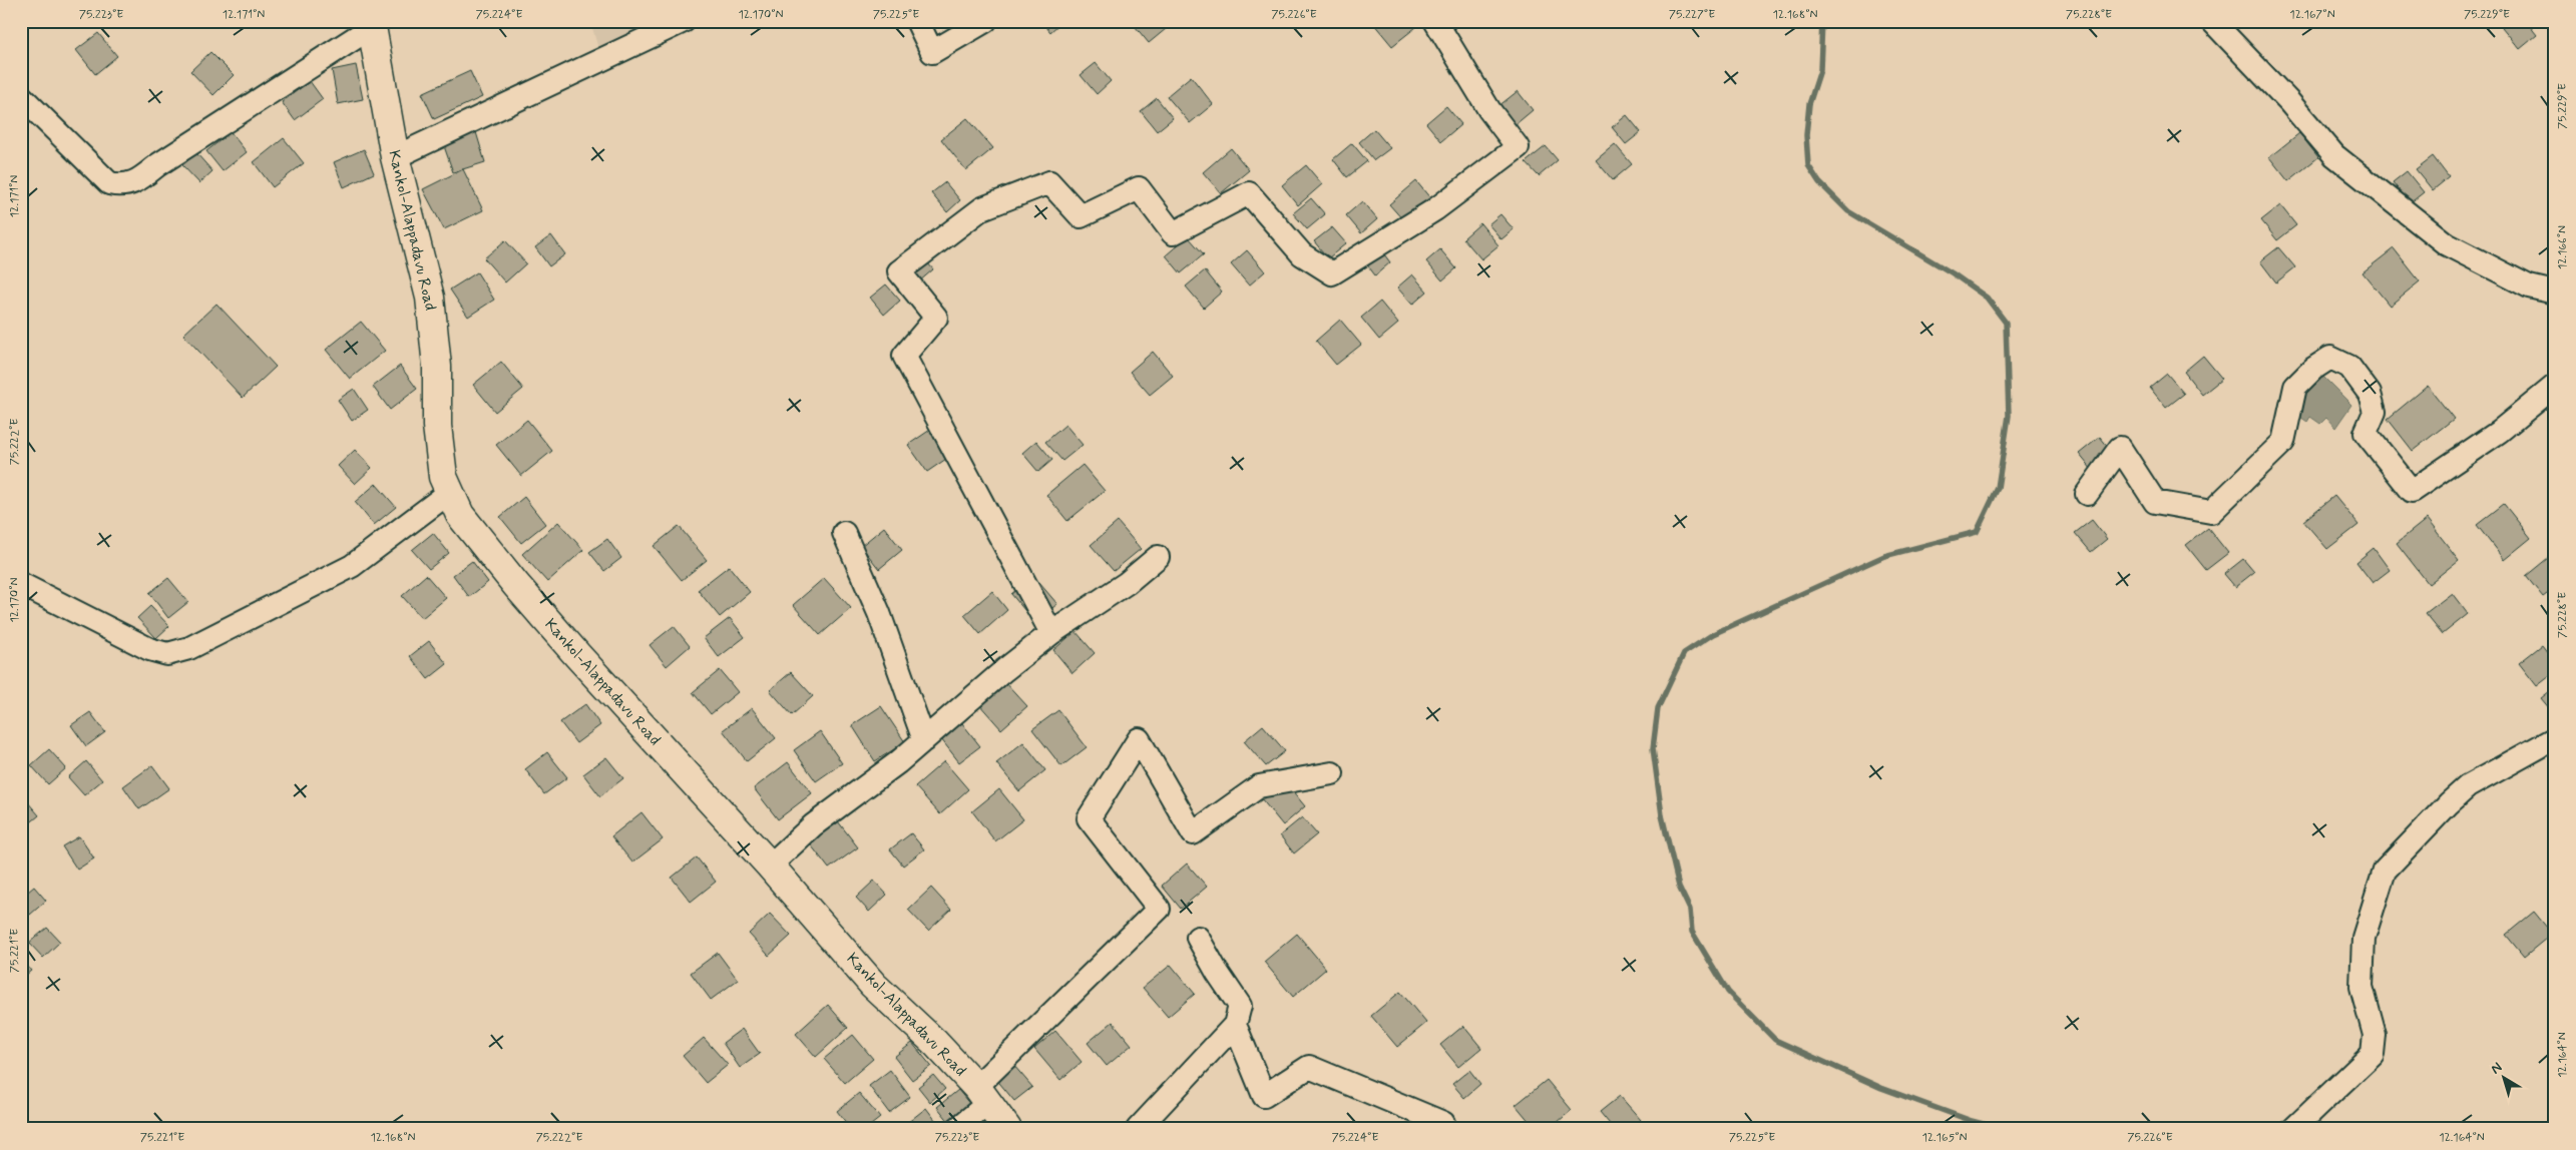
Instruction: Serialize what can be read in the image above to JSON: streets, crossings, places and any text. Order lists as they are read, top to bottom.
{
  "streets": {
    "main road": ["Kankol-Alappadavu Road"]
  },
  "north": "top left",
  "coordinates": [
    "75.223°E",
    "12.171°N",
    "75.224°E",
    "12.170°N",
    "75.225°E",
    "75.226°E",
    "75.227°E",
    "12.168°N",
    "75.228°E",
    "12.167°N",
    "75.229°E",
    "12.166°N",
    "75.222°E",
    "75.221°E",
    "12.164°N",
    "12.165°N"
  ]
}
